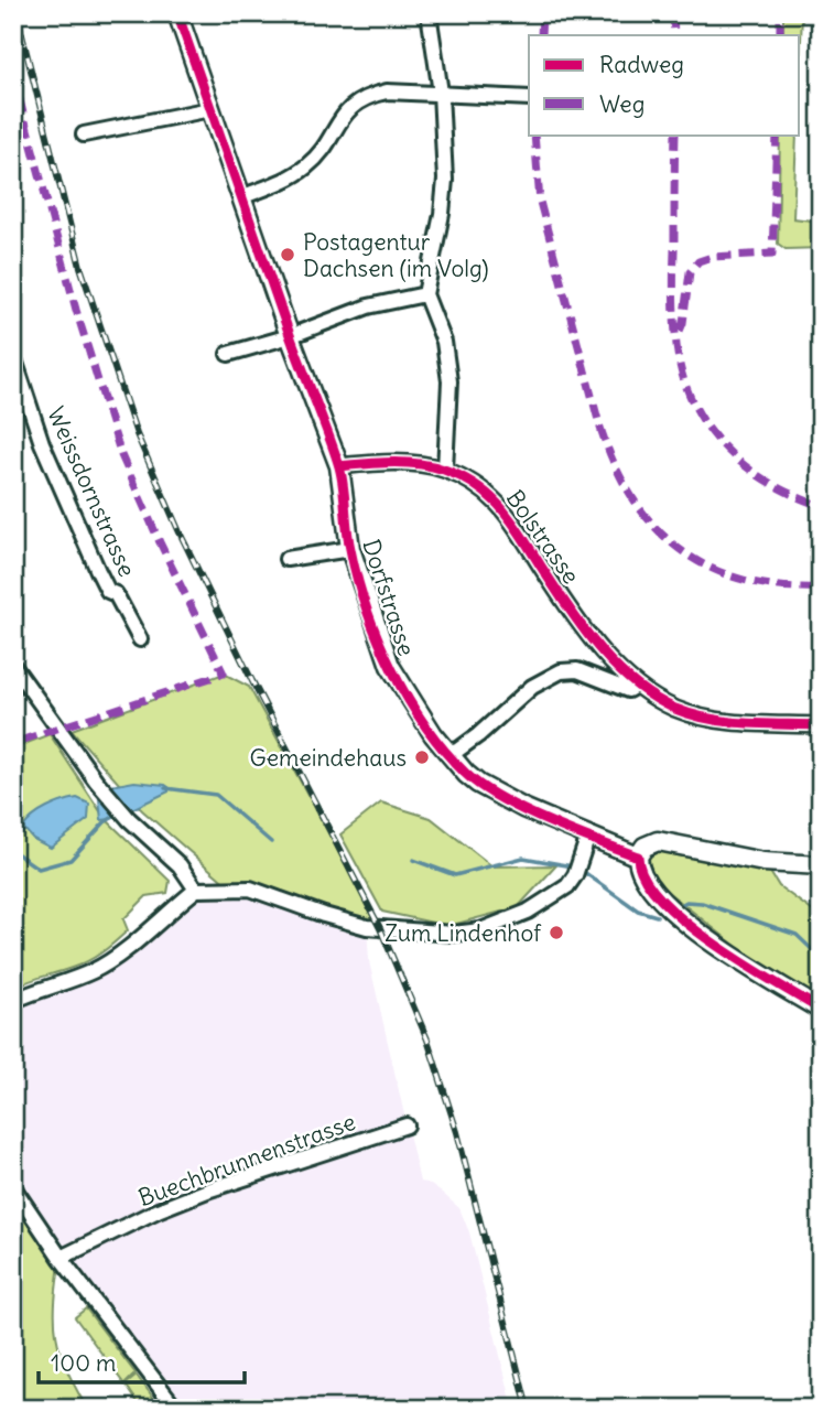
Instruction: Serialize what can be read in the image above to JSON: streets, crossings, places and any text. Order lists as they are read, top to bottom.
{
  "streets": {
    "street": [
      "Weissdornstrasse",
      "Bolstrasse",
      "Dorfstrasse",
      "Buechbrunnenstrasse"
    ]
  },
  "crossings": [
    ["Bolstrasse", "Dorfstrasse"]
  ],
  "places": ["Postagentur Dachsen (im Volg)", "Gemeindehaus", "Zum Lindenhof"],
  "legend": ["Radweg", "Weg"],
  "scale_bar": "100 m"
}
